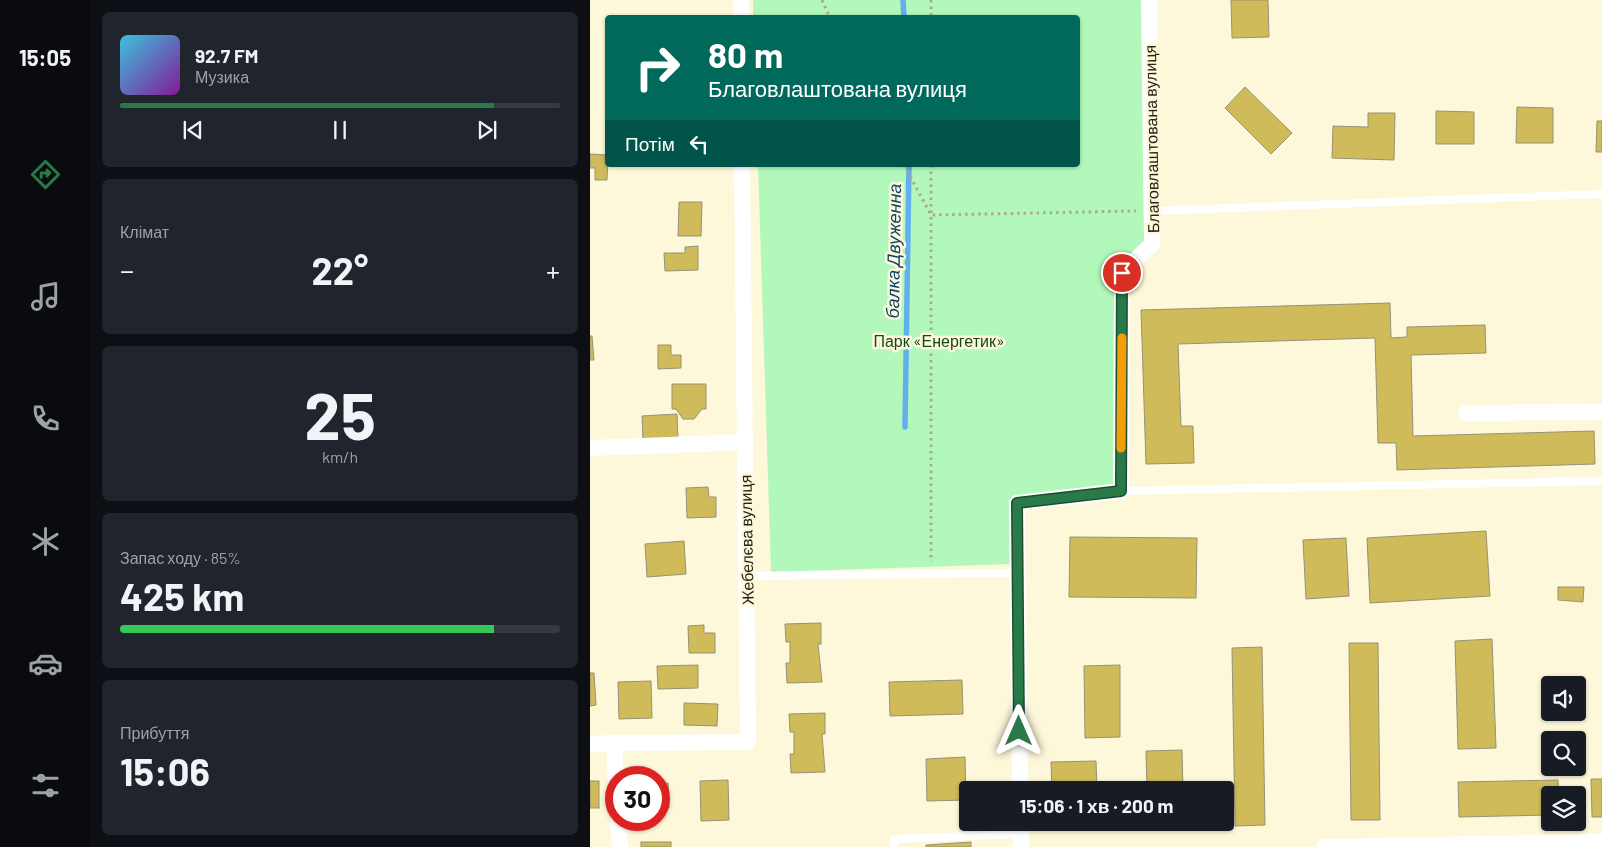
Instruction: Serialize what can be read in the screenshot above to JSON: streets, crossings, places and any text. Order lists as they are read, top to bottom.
{
  "streets": {
    "street": ["Благовлаштована вулиця", "Жебелєва вулиця"]
  },
  "water": ["балка Двуженна"],
  "parks": ["Парк «Енергетик»"],
  "page": {
    "tabs": "15:05",
    "turn": ["80 m", "Благовлаштована вулиця"],
    "song": ["92.7 FM", "Музика"],
    "then": "Потім",
    "tile": [
      "Клімат",
      ["25", "km/h"],
      ["Запас ходу · 85%", "425 km"],
      ["Прибуття", "15:06"]
    ],
    "heat": ["−", "22°", "+"],
    "limit": "30",
    "trip": "15:06 · 1 хв · 200 m"
  }
}
